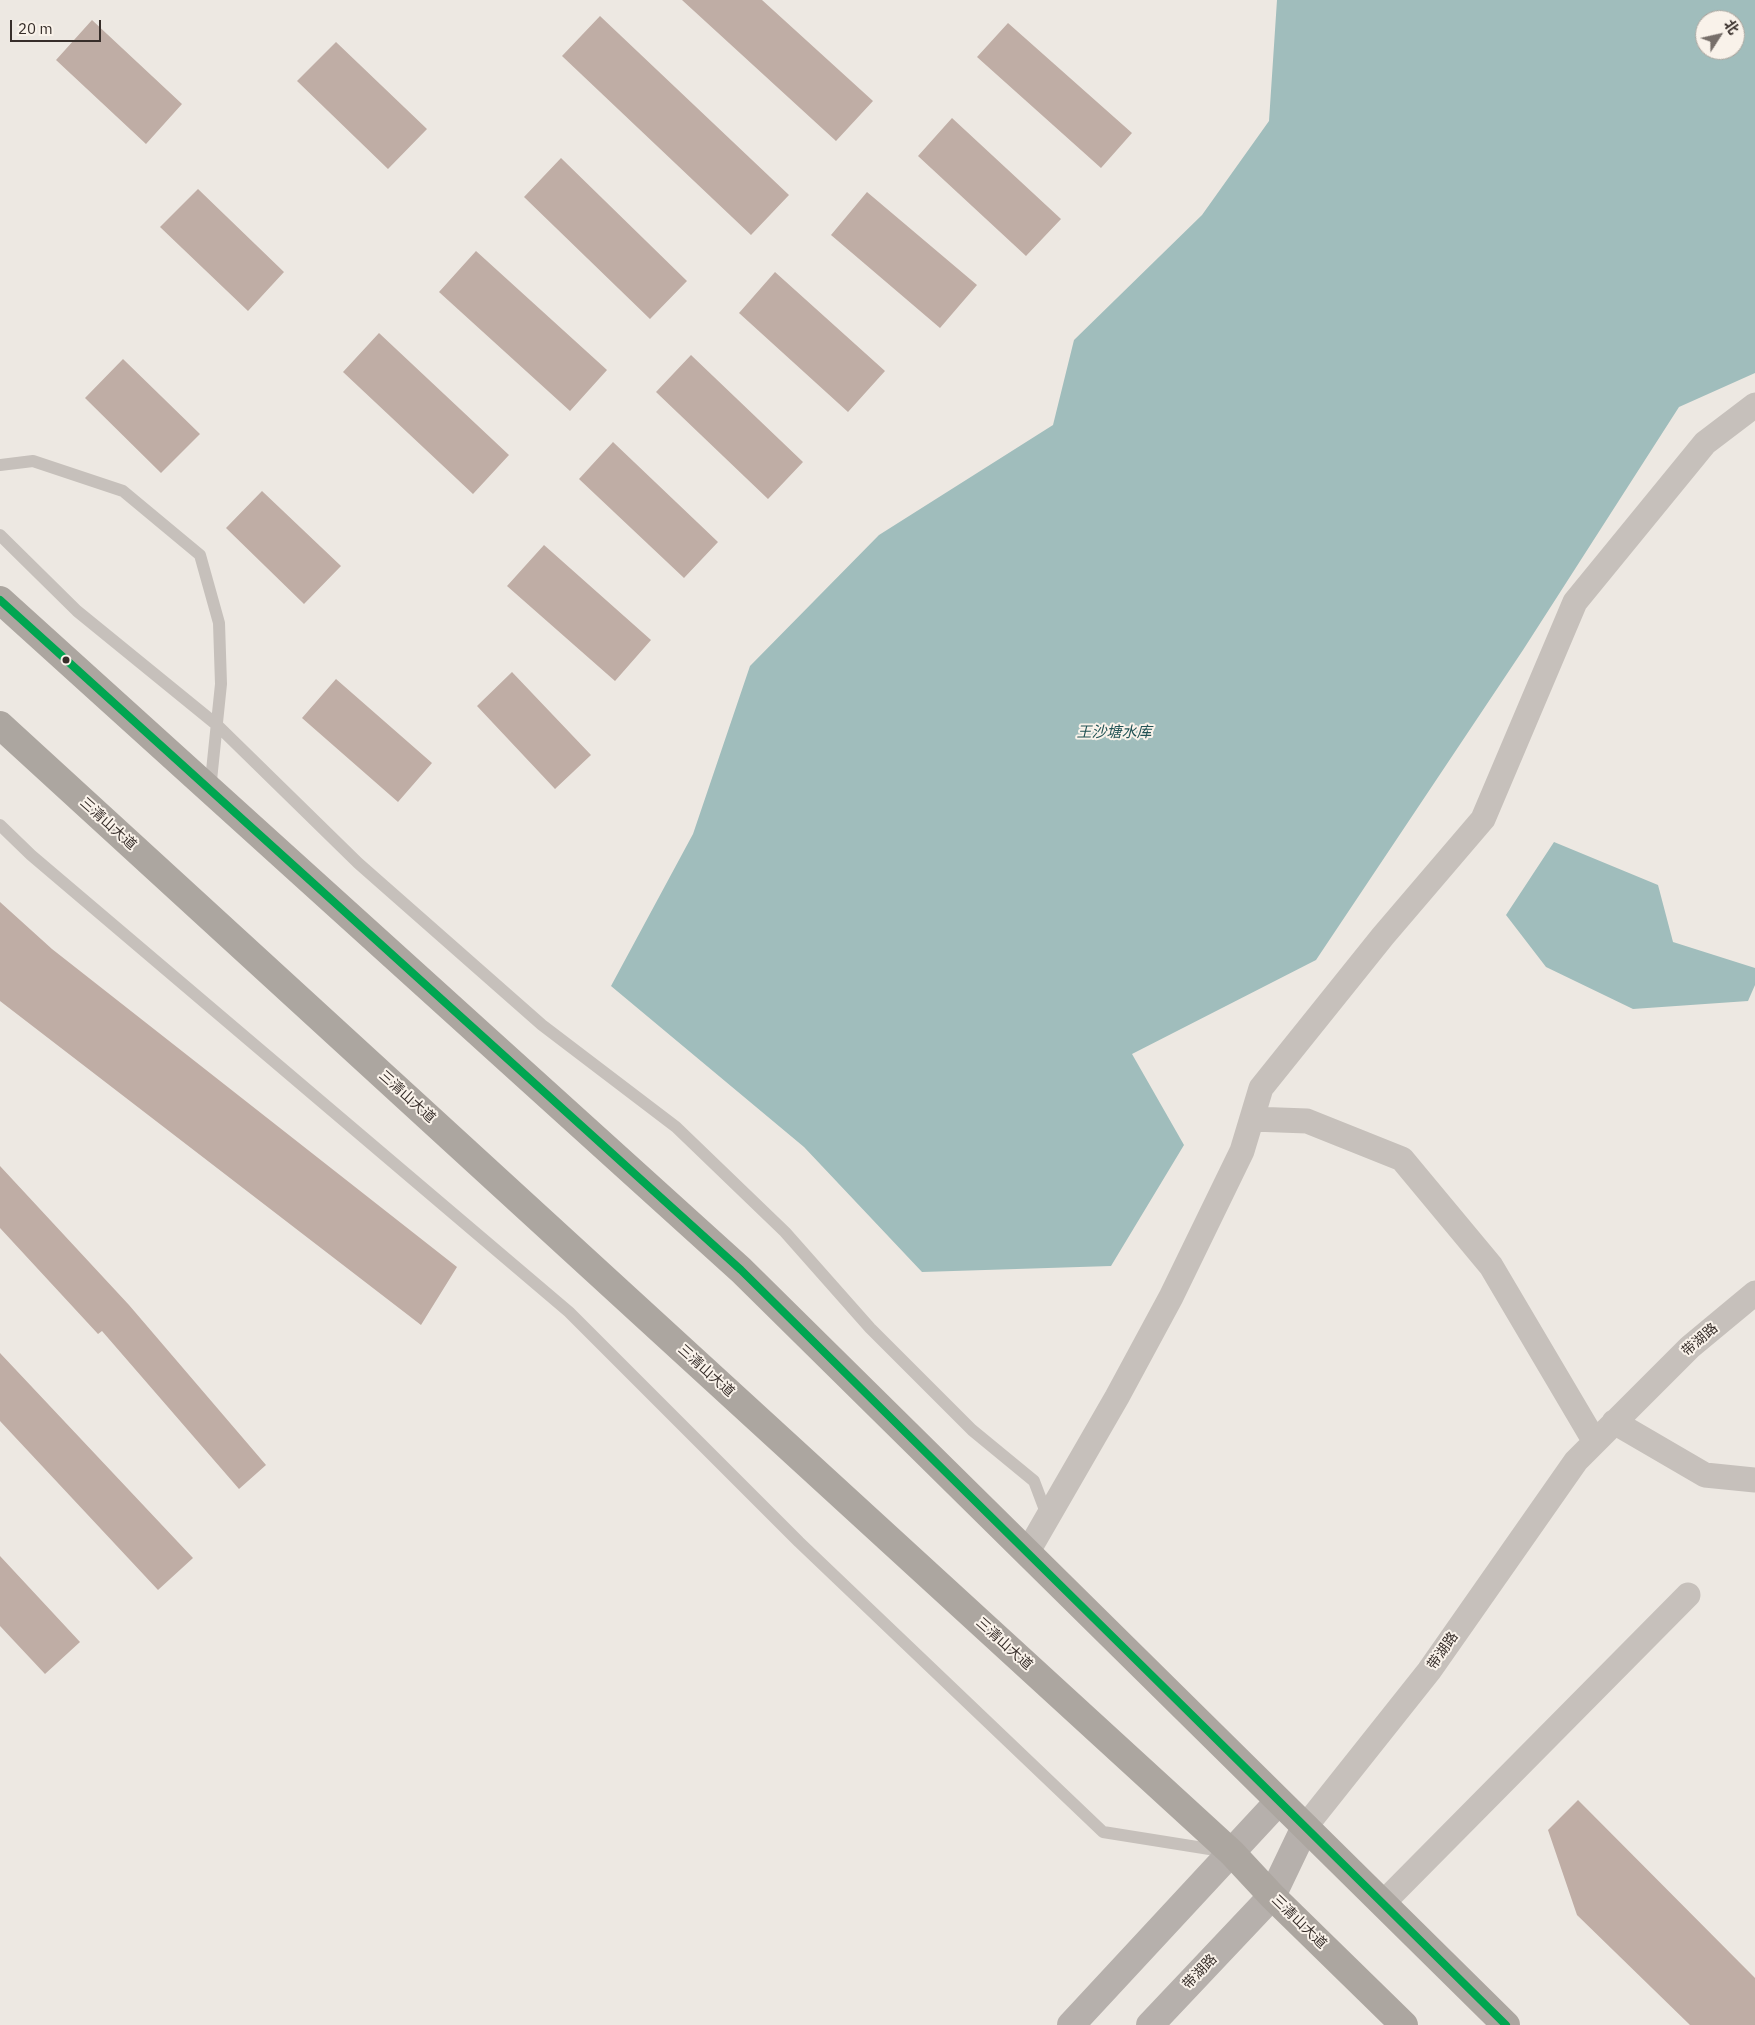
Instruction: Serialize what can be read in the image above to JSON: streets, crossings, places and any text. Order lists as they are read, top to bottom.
{
  "streets": {
    "highway": ["三清山大道"],
    "main road": ["带湖路"]
  },
  "crossings": [
    ["三清山大道", "带湖路"]
  ],
  "water": ["王沙塘水库"],
  "scale_bar": "20 m",
  "north": "top right"
}
